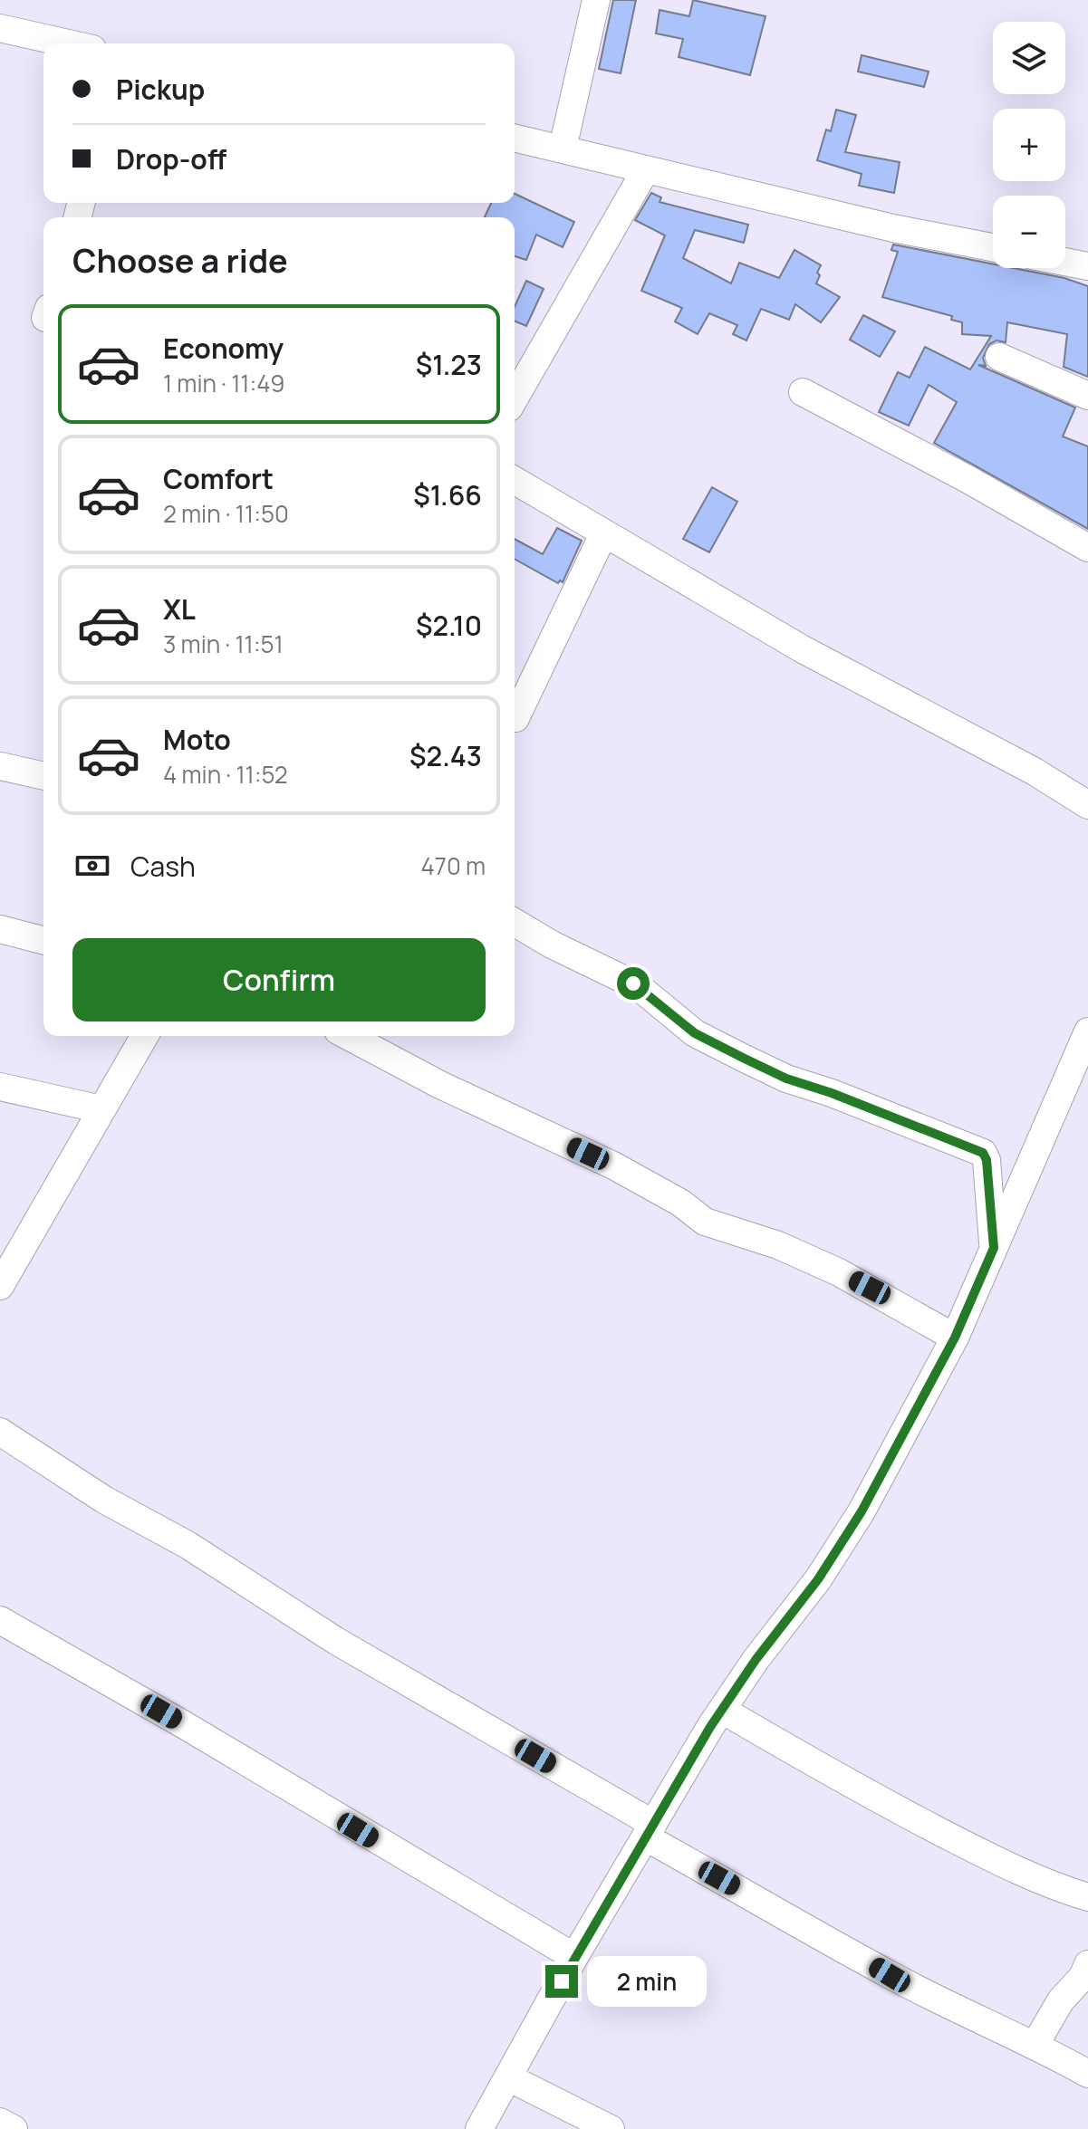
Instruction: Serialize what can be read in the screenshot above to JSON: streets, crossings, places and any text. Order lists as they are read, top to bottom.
{
  "page": {
    "map_buttons": ["+", "−"],
    "banner": ["Pickup", "Drop-off"],
    "heading": "Choose a ride",
    "list": [
      {
        "name": "Economy",
        "note": "1 min · 11:49",
        "value": "$1.23"
      },
      {
        "name": "Comfort",
        "note": "2 min · 11:50",
        "value": "$1.66"
      },
      {
        "name": "XL",
        "note": "3 min · 11:51",
        "value": "$2.10"
      },
      {
        "name": "Moto",
        "note": "4 min · 11:52",
        "value": "$2.43"
      }
    ],
    "pay": ["Cash", "470 m"],
    "buttons": "Confirm",
    "bubble": "2 min"
  }
}
